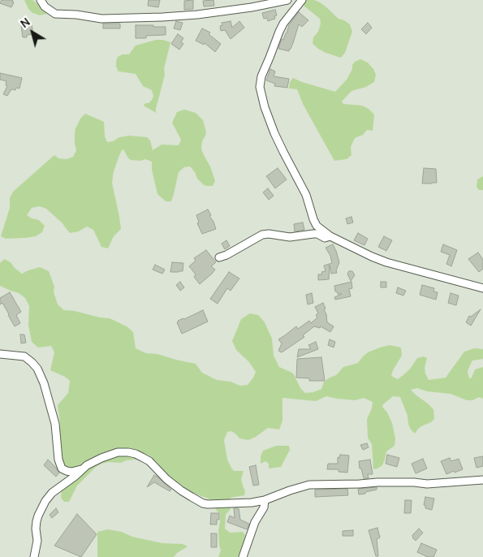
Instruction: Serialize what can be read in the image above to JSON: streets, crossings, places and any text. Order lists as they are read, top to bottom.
{
  "north": "top left"
}
